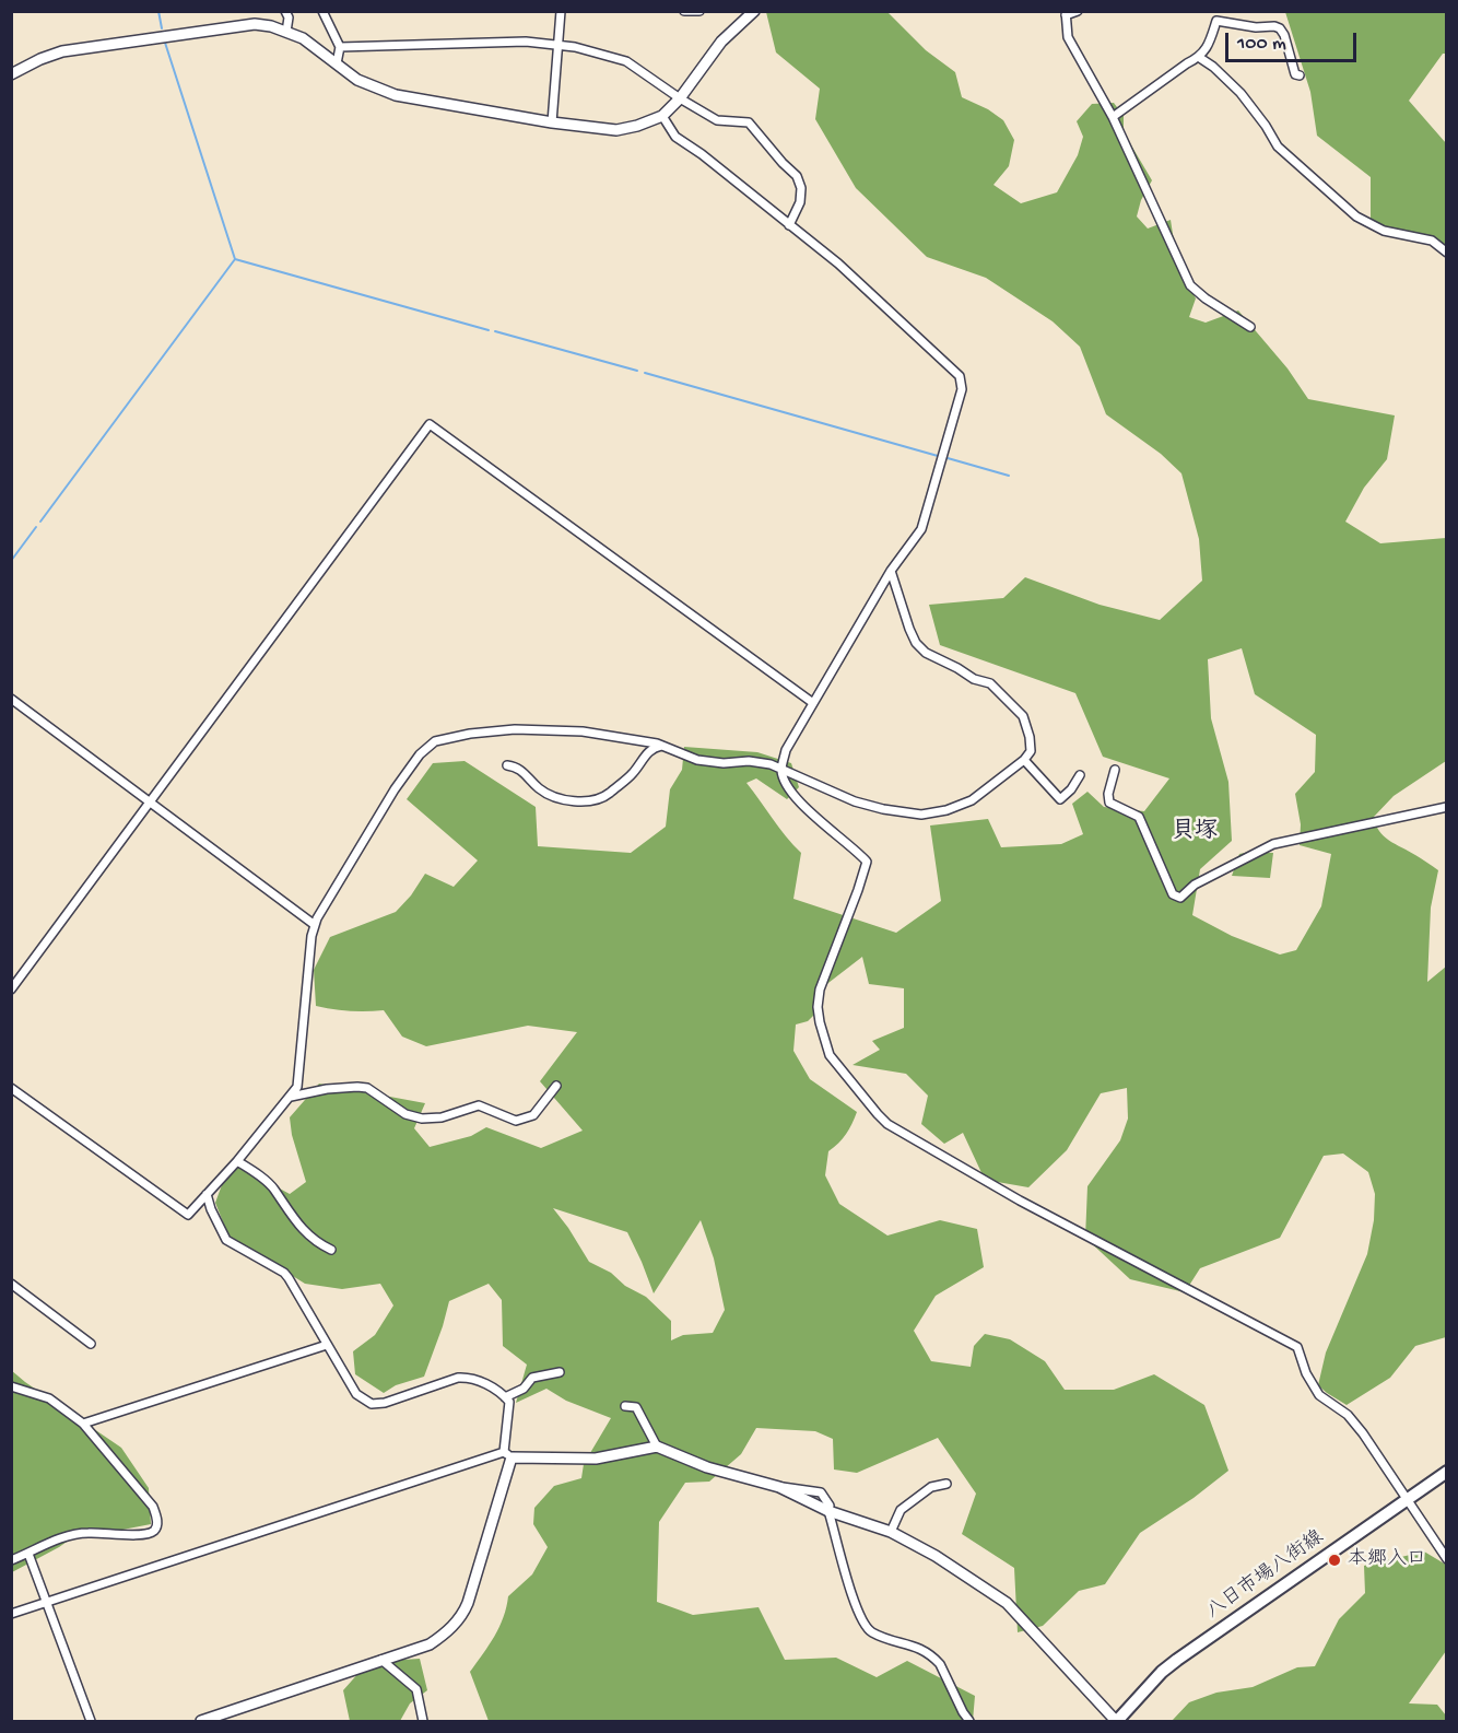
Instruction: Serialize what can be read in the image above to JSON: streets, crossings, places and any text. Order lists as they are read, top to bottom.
{
  "streets": {
    "main road": ["八日市場八街線"]
  },
  "districts": ["貝塚"],
  "places": ["本郷入口"],
  "scale_bar": "100 m"
}
